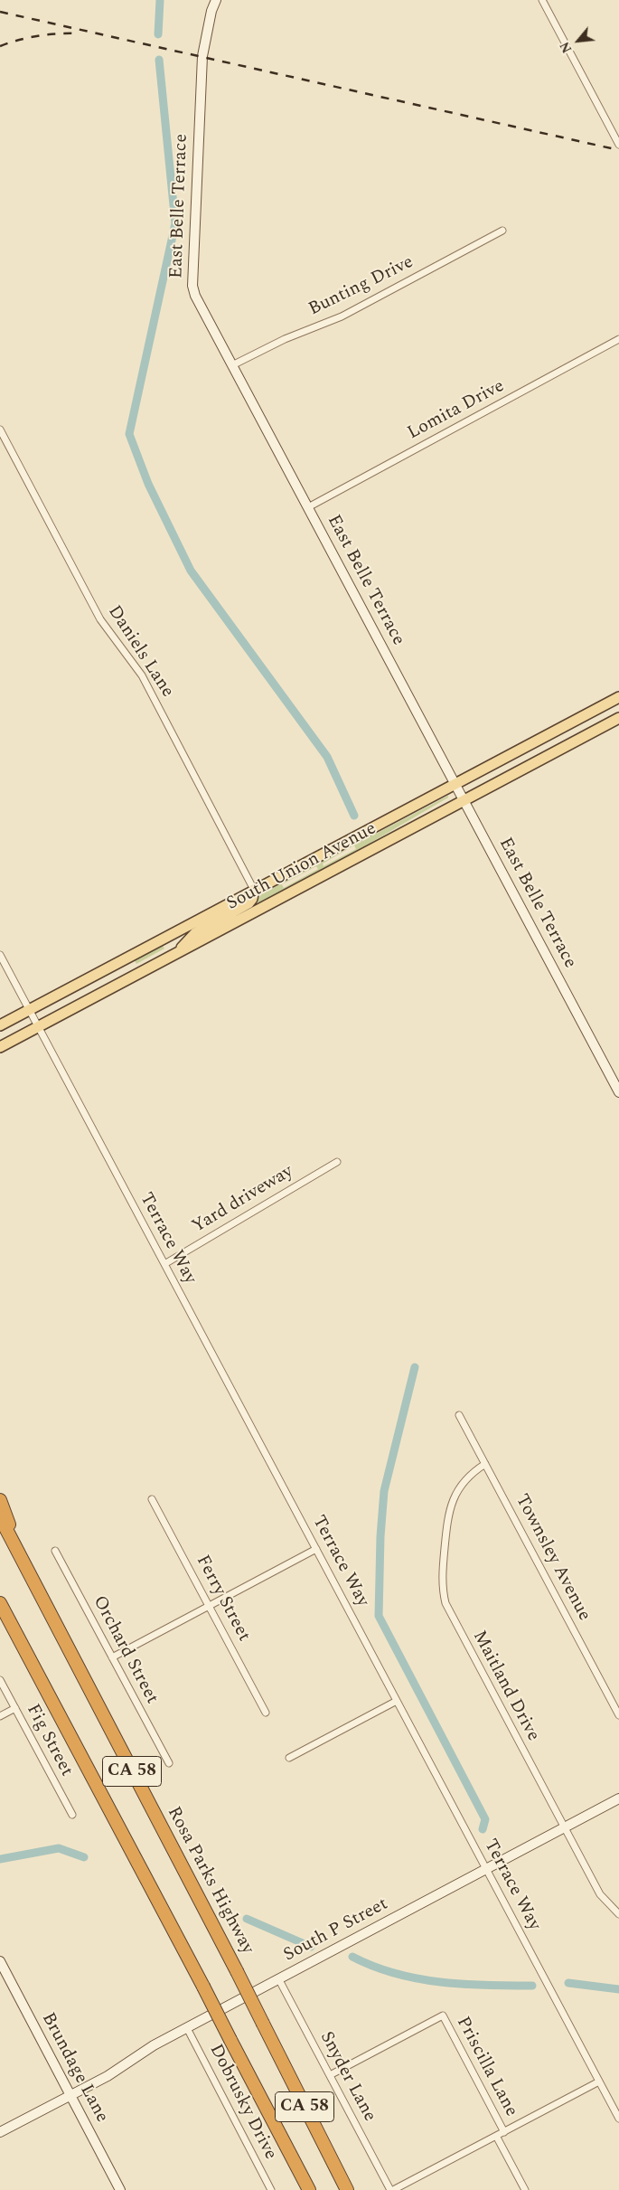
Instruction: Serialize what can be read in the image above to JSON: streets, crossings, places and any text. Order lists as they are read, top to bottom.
{
  "streets": {
    "highway": ["CA 58", "Rosa Parks Highway"],
    "main road": ["South Union Avenue"],
    "street": [
      "East Belle Terrace",
      "Bunting Drive",
      "Lomita Drive",
      "Daniels Lane",
      "Yard driveway",
      "Terrace Way",
      "Townsley Avenue",
      "Ferry Street",
      "Orchard Street",
      "Maitland Drive",
      "Fig Street",
      "South P Street",
      "Priscilla Lane",
      "Brundage Lane",
      "Snyder Lane",
      "Dobrusky Drive"
    ]
  },
  "crossings": [
    ["East Belle Terrace", "Bunting Drive"],
    ["East Belle Terrace", "Lomita Drive"],
    ["East Belle Terrace", "South Union Avenue"],
    ["Daniels Lane", "South Union Avenue"],
    ["South Union Avenue", "Terrace Way"],
    ["Yard driveway", "Terrace Way"],
    ["Terrace Way", "South P Street"],
    ["Townsley Avenue", "Maitland Drive"],
    ["Maitland Drive", "South P Street"],
    ["South P Street", "Brundage Lane"],
    ["South P Street", "Snyder Lane"],
    ["South P Street", "Dobrusky Drive"],
    ["Priscilla Lane", "Snyder Lane"]
  ],
  "north": "bottom left"
}
